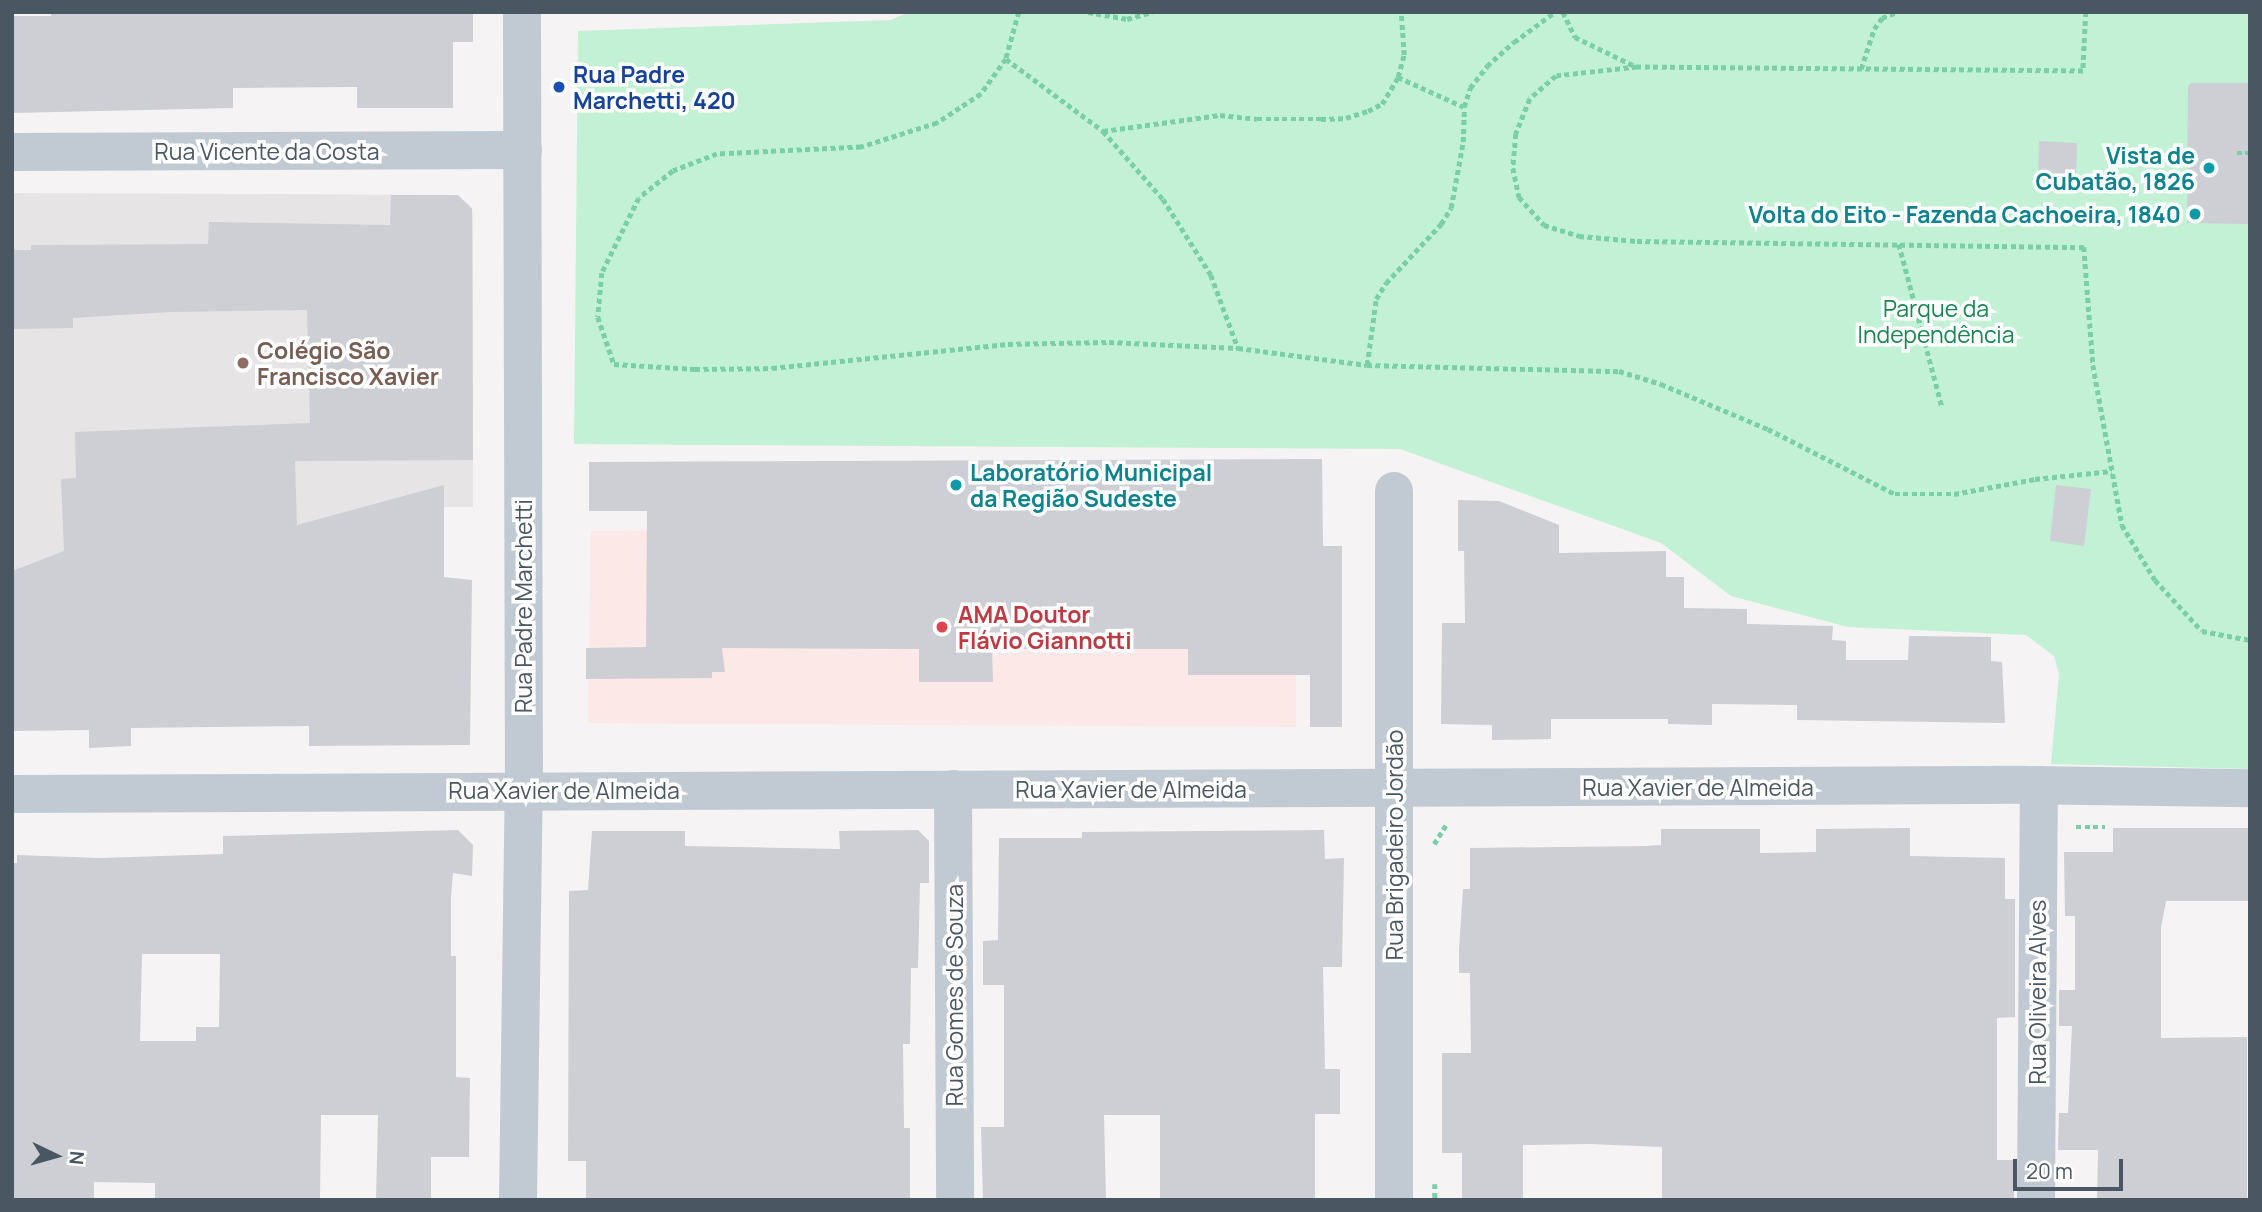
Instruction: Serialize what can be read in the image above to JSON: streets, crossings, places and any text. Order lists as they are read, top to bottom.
{
  "streets": {
    "street": [
      "Rua Vicente da Costa",
      "Rua Padre Marchetti",
      "Rua Xavier de Almeida",
      "Rua Brigadeiro Jordão",
      "Rua Oliveira Alves",
      "Rua Gomes de Souza"
    ]
  },
  "crossings": [
    ["Rua Vicente da Costa", "Rua Padre Marchetti"],
    ["Rua Padre Marchetti", "Rua Xavier de Almeida"],
    ["Rua Xavier de Almeida", "Rua Brigadeiro Jordão"],
    ["Rua Xavier de Almeida", "Rua Oliveira Alves"],
    ["Rua Xavier de Almeida", "Rua Gomes de Souza"]
  ],
  "parks": ["Parque da Independência"],
  "places": [
    "Rua Padre Marchetti, 420",
    "Vista de Cubatão, 1826",
    "Volta do Eito - Fazenda Cachoeira, 1840",
    "Colégio São Francisco Xavier",
    "Laboratório Municipal da Região Sudeste",
    "AMA Doutor Flávio Giannotti"
  ],
  "scale_bar": "20 m",
  "north": "right"
}
